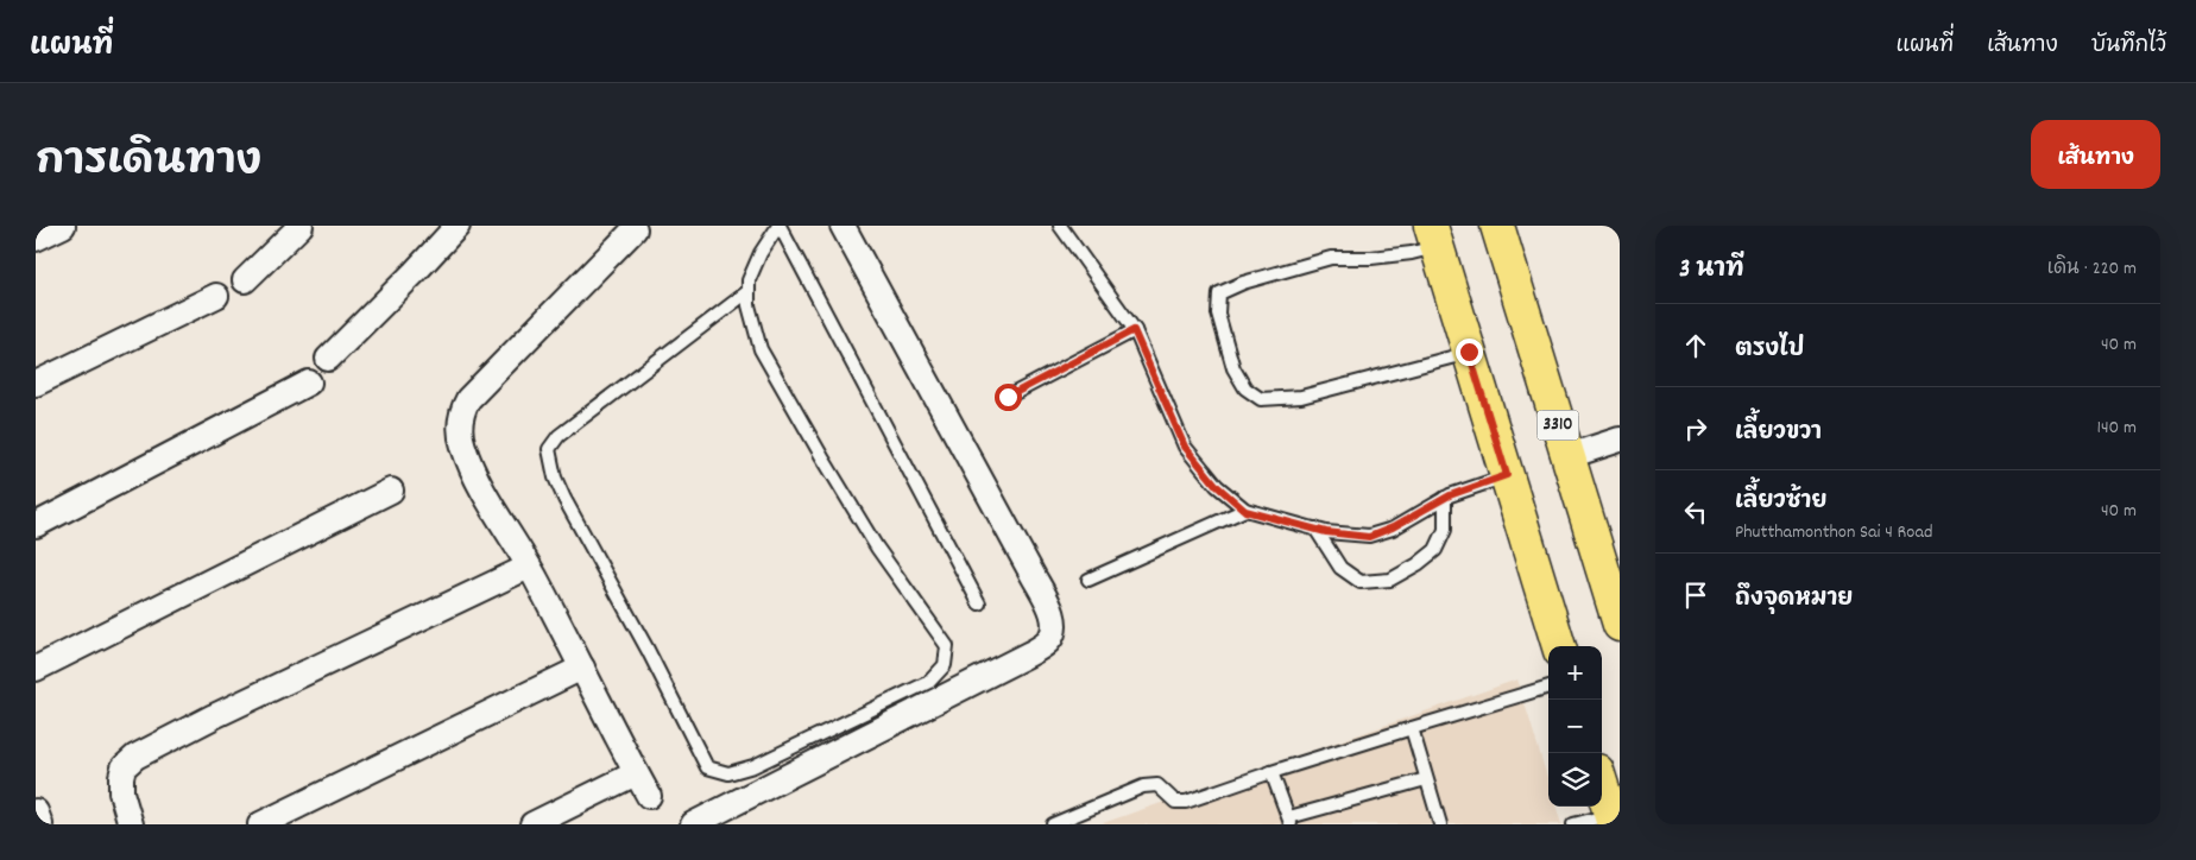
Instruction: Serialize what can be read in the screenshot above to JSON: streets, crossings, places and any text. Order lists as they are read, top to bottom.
{
  "streets": {
    "main road": ["3310"]
  },
  "page": {
    "header": "แผนที่",
    "nav": ["แผนที่", "เส้นทาง", "บันทึกไว้"],
    "title": "การเดินทาง",
    "buttons": "เส้นทาง",
    "heading": ["3 นาที", "เดิน · 220 m"],
    "list": [
      ["ตรงไป", "40 m"],
      ["เลี้ยวขวา", "140 m"],
      ["เลี้ยวซ้าย", "Phutthamonthon Sai 4 Road", "40 m"],
      "ถึงจุดหมาย"
    ],
    "map_buttons": ["+", "−"]
  }
}
